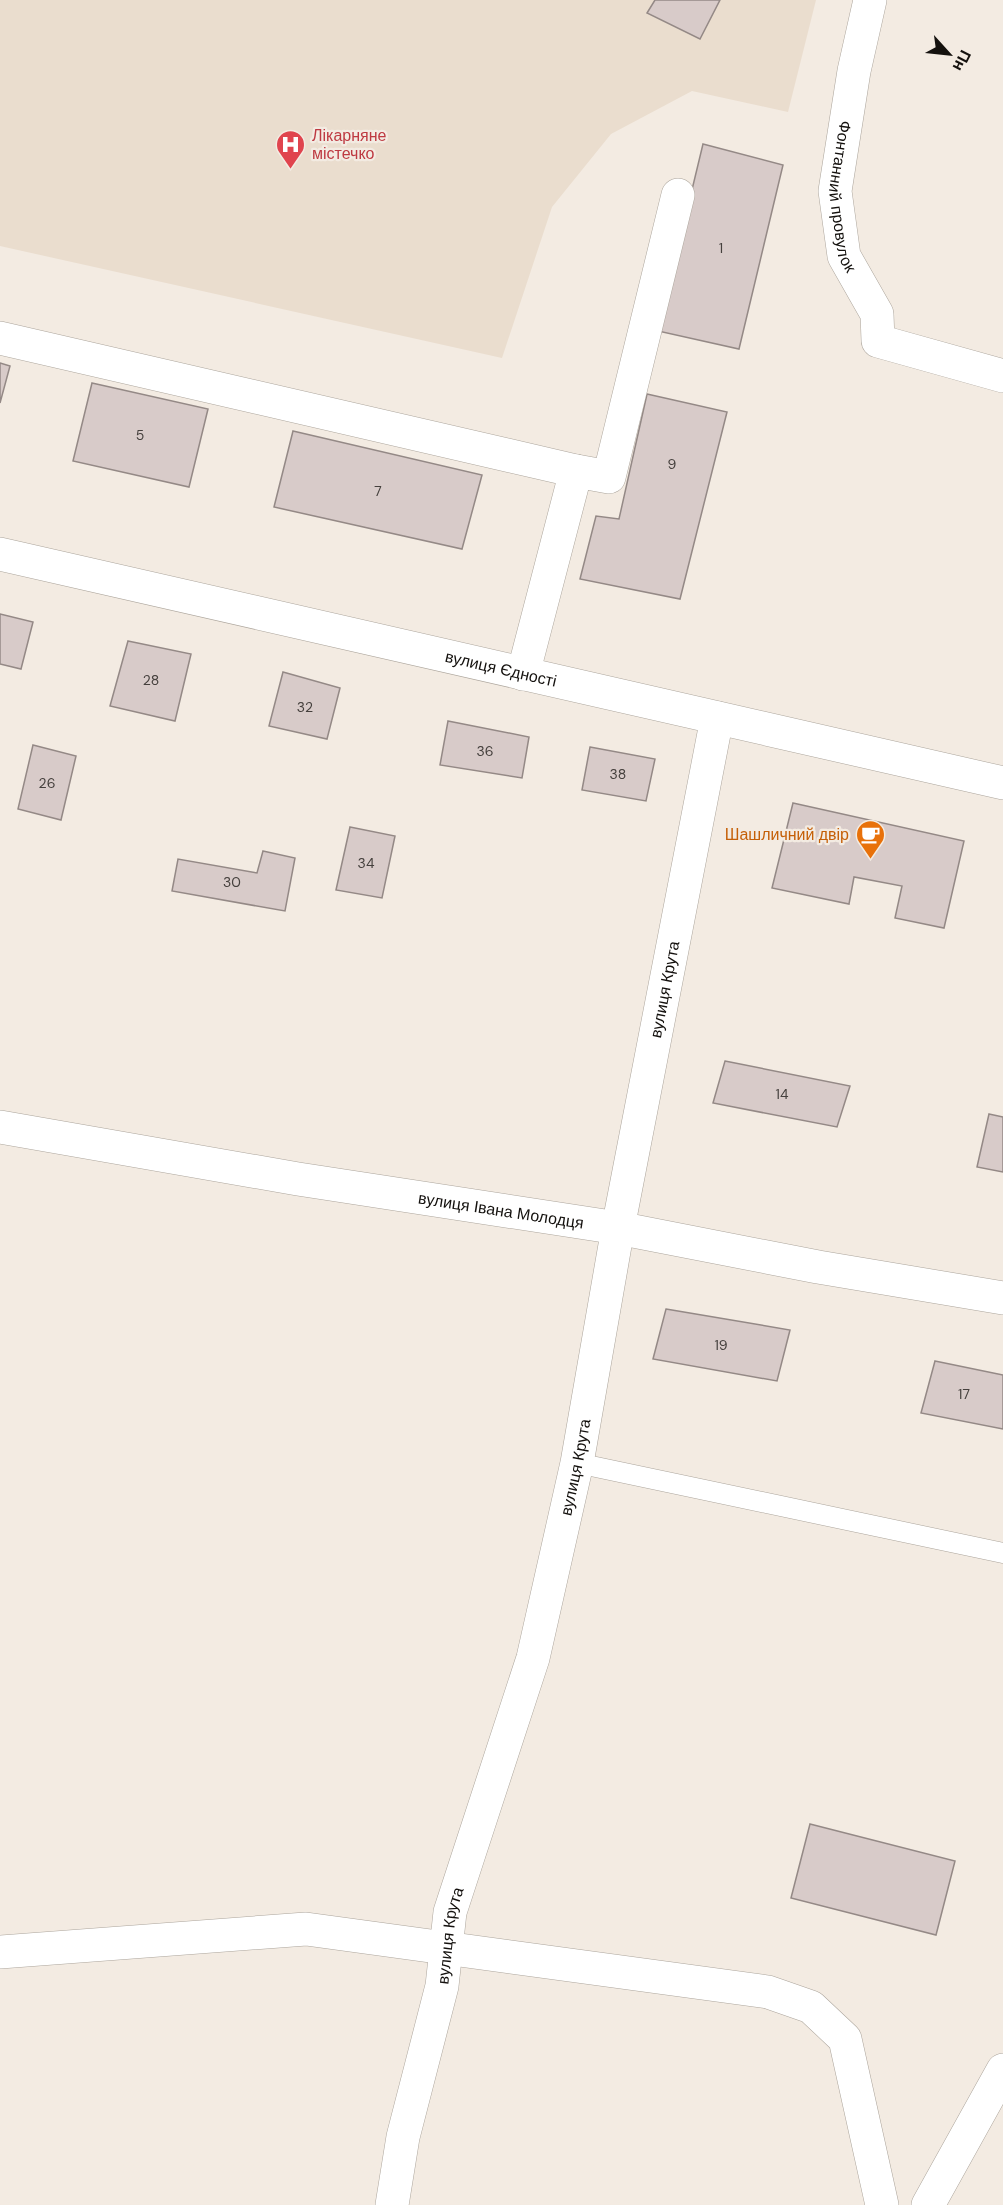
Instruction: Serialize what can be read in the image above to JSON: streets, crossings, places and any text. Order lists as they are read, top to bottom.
{
  "streets": {
    "street": [
      "Фонтанний провулок",
      "вулиця Єдності",
      "вулиця Крута",
      "вулиця Івана Молодця"
    ]
  },
  "crossings": [
    ["вулиця Єдності", "вулиця Крута"],
    ["вулиця Крута", "вулиця Івана Молодця"]
  ],
  "places": {
    "hospital": ["Лікарняне містечко"],
    "cafe": ["Шашличний двір"]
  },
  "house_numbers": [
    "1",
    "5",
    "9",
    "7",
    "28",
    "32",
    "36",
    "38",
    "26",
    "34",
    "30",
    "14",
    "19",
    "17"
  ],
  "north": "bottom right"
}
